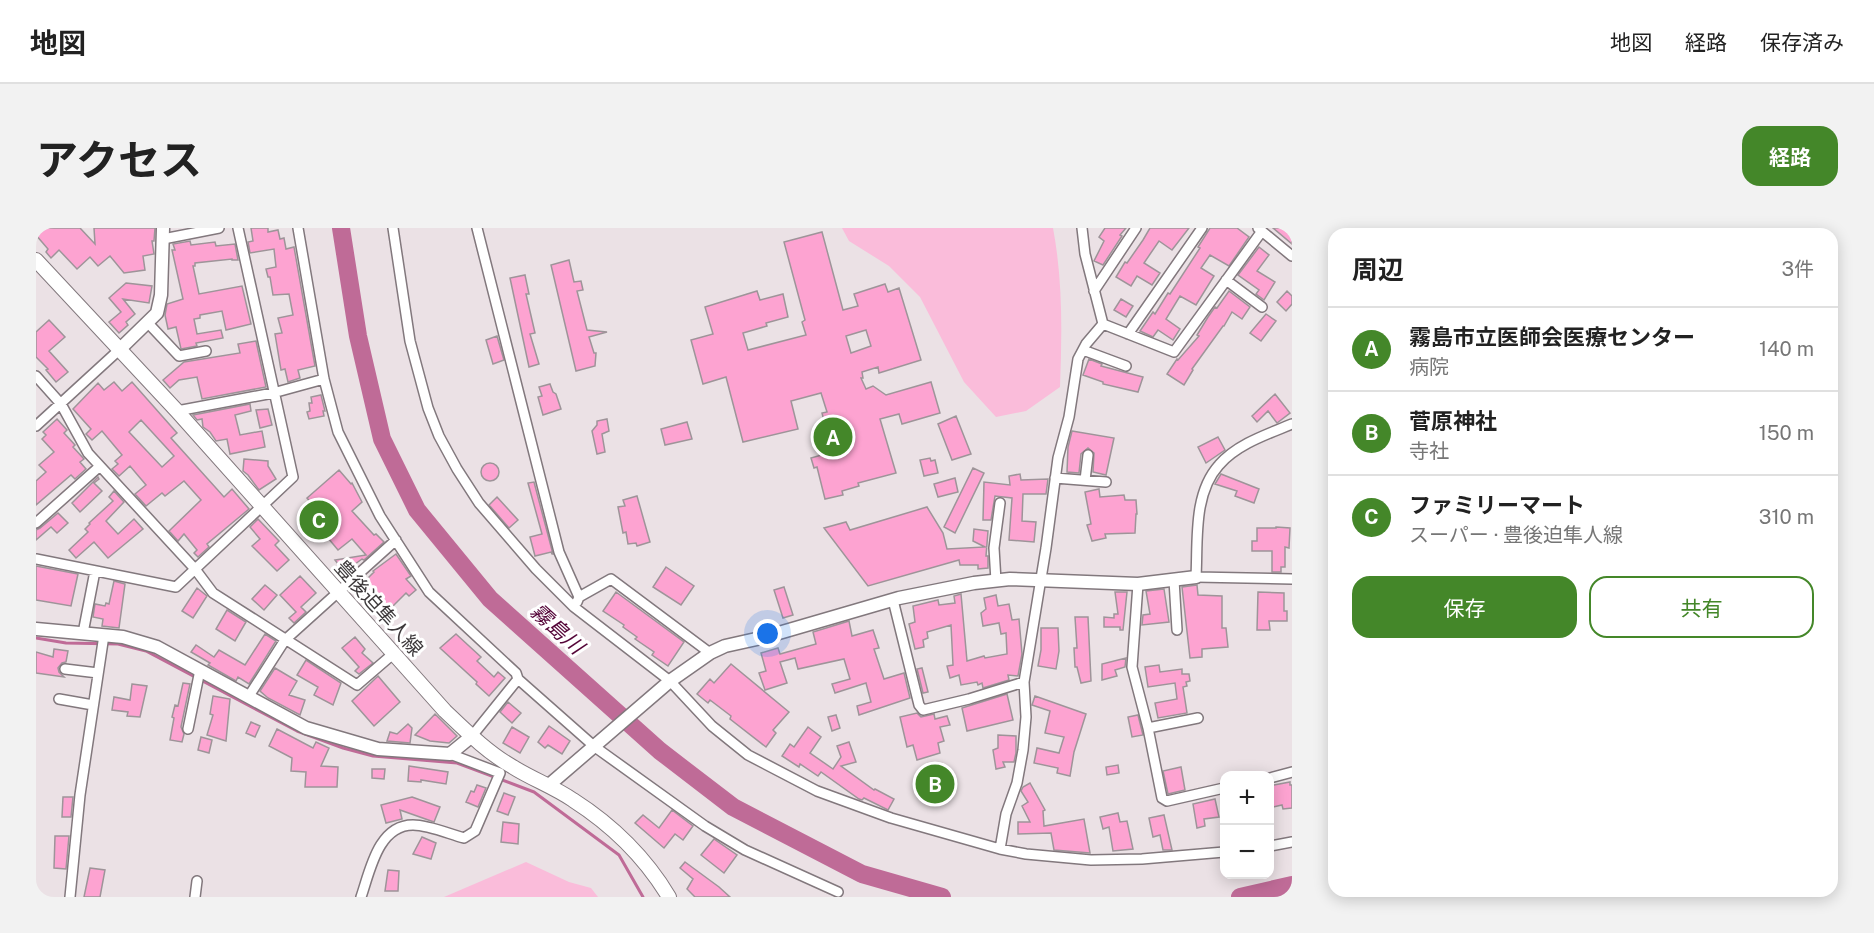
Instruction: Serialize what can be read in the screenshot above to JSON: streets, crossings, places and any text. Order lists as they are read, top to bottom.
{
  "streets": {
    "main road": ["豊後迫隼人線"]
  },
  "water": ["霧島川"],
  "page": {
    "header": "地図",
    "nav": ["地図", "経路", "保存済み"],
    "title": "アクセス",
    "buttons": [
      "経路",
      ["保存", "共有"]
    ],
    "heading": ["周辺", "3件"],
    "list": [
      {
        "mark": "A",
        "name": "霧島市立医師会医療センター",
        "note": "病院",
        "value": "140 m"
      },
      {
        "mark": "B",
        "name": "菅原神社",
        "note": "寺社",
        "value": "150 m"
      },
      {
        "mark": "C",
        "name": "ファミリーマート",
        "note": "スーパー · 豊後迫隼人線",
        "value": "310 m"
      }
    ],
    "pins": ["A", "C", "B"],
    "map_buttons": ["+", "−"]
  }
}
